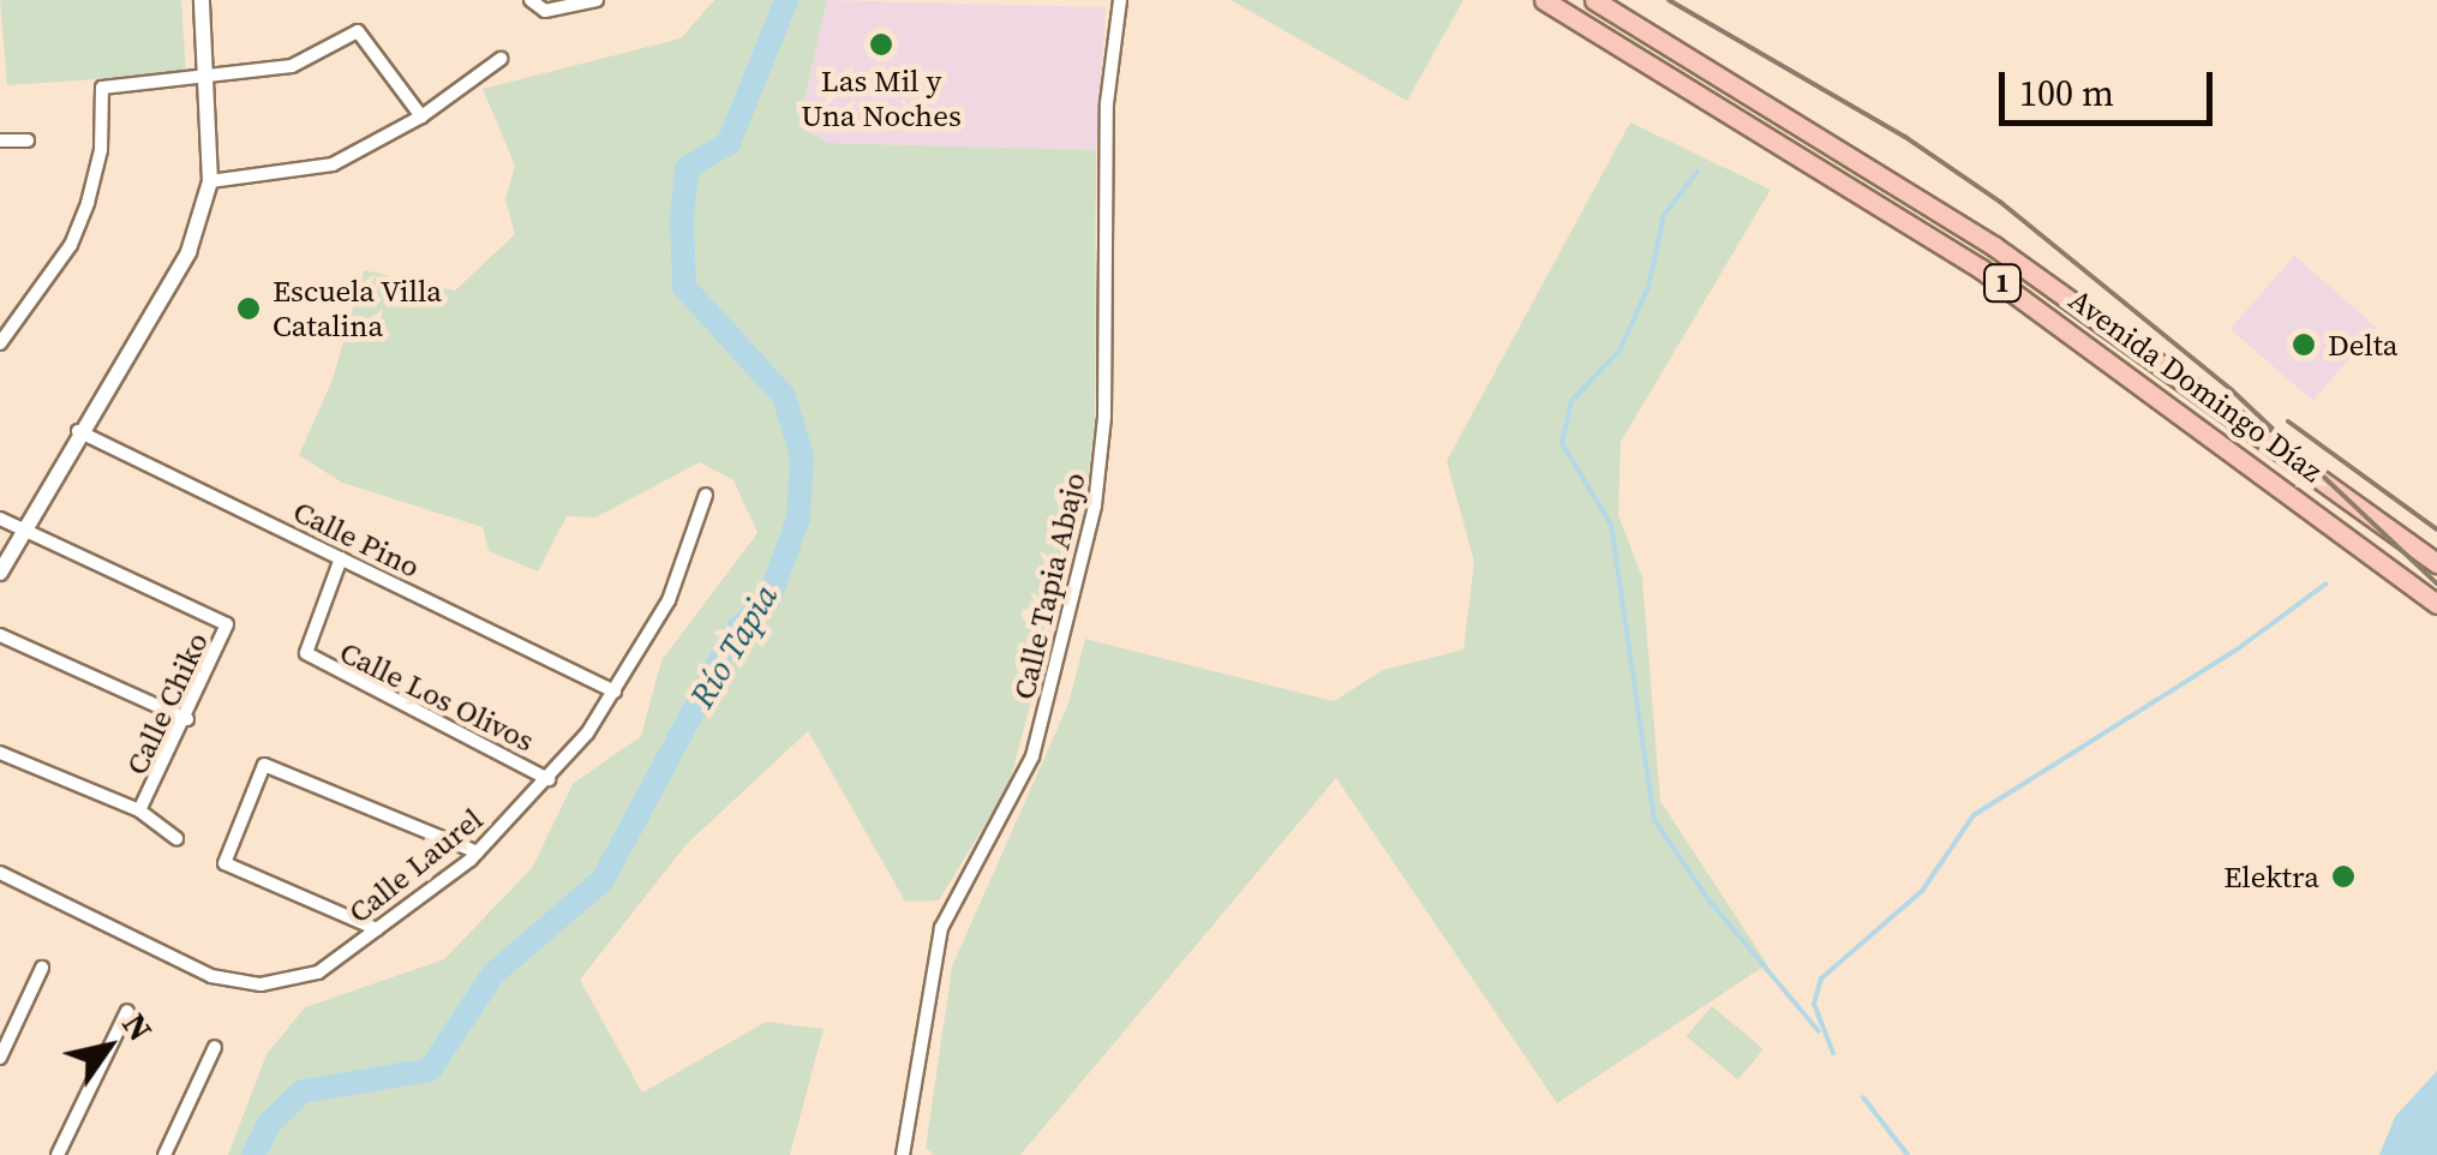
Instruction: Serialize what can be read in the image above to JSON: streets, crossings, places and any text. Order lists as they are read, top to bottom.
{
  "streets": {
    "main road": ["1", "Avenida Domingo Díaz"],
    "street": [
      "Calle Pino",
      "Calle Tapia Abajo",
      "Calle Los Olivos",
      "Calle Chiko",
      "Calle Laurel"
    ]
  },
  "crossings": [
    ["Calle Pino", "Calle Los Olivos"],
    ["Calle Pino", "Calle Laurel"],
    ["Calle Los Olivos", "Calle Laurel"]
  ],
  "water": ["Río Tapia"],
  "places": [
    "Las Mil y Una Noches",
    "Escuela Villa Catalina",
    "Delta",
    "Elektra"
  ],
  "scale_bar": "100 m",
  "north": "top right"
}
